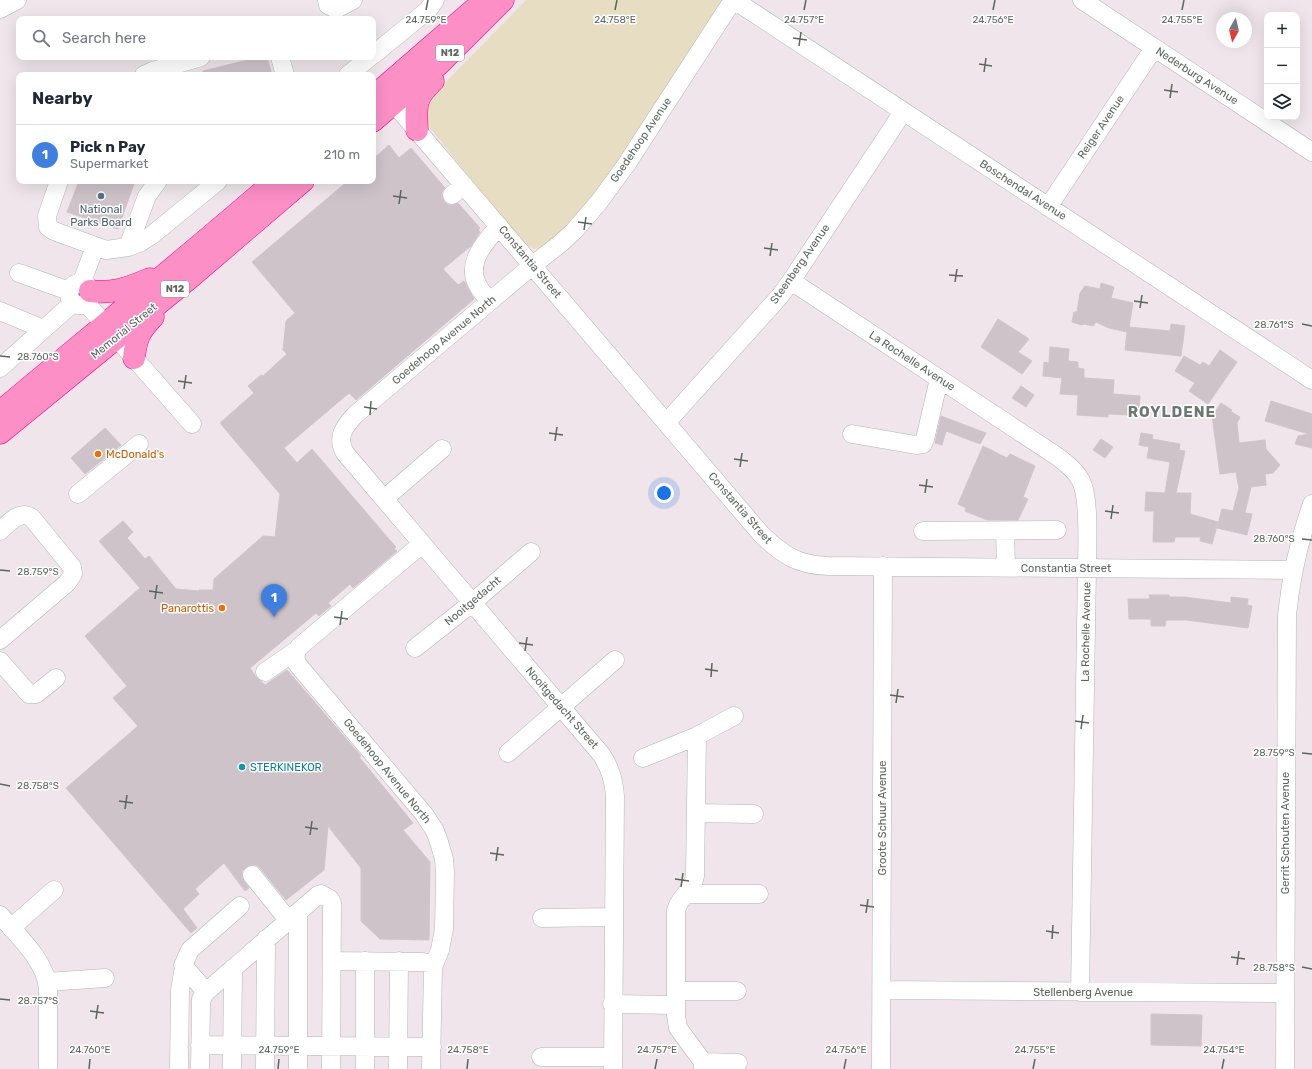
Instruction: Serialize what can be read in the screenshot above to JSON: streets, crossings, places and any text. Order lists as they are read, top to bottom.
{
  "streets": {
    "highway": ["N12", "Memorial Street"],
    "street": [
      "Nederburg Avenue",
      "Reiger Avenue",
      "Goedehoop Avenue",
      "Boschendal Avenue",
      "Constantia Street",
      "Steenberg Avenue",
      "Goedehoop Avenue North",
      "La Rochelle Avenue",
      "Nooitgedacht",
      "Nooitgedacht Street",
      "Groote Schuur Avenue",
      "Gerrit Schouten Avenue",
      "Stellenberg Avenue"
    ]
  },
  "crossings": [
    ["N12", "Constantia Street"],
    ["Nederburg Avenue", "Reiger Avenue"],
    ["Reiger Avenue", "Boschendal Avenue"],
    ["Goedehoop Avenue", "Boschendal Avenue"],
    ["Goedehoop Avenue", "Constantia Street"],
    ["Goedehoop Avenue", "Goedehoop Avenue North"],
    ["Boschendal Avenue", "Steenberg Avenue"],
    ["Constantia Street", "Steenberg Avenue"],
    ["Constantia Street", "Goedehoop Avenue North"],
    ["Constantia Street", "La Rochelle Avenue"],
    ["Constantia Street", "Groote Schuur Avenue"],
    ["Constantia Street", "Gerrit Schouten Avenue"],
    ["Steenberg Avenue", "La Rochelle Avenue"],
    ["Goedehoop Avenue North", "Nooitgedacht Street"],
    ["La Rochelle Avenue", "Stellenberg Avenue"],
    ["Nooitgedacht", "Nooitgedacht Street"],
    ["Groote Schuur Avenue", "Stellenberg Avenue"],
    ["Gerrit Schouten Avenue", "Stellenberg Avenue"]
  ],
  "districts": ["ROYLDENE"],
  "places": [
    "National Parks Board",
    "McDonald's",
    "Panarottis",
    "STERKINEKOR"
  ],
  "north": "bottom",
  "page": {
    "map_buttons": ["+", "−"],
    "search": "Search here",
    "heading": "Nearby",
    "list": [
      {
        "mark": "1",
        "name": "Pick n Pay",
        "note": "Supermarket",
        "value": "210 m"
      }
    ],
    "pins": "1"
  },
  "coordinates": [
    "24.759°E",
    "24.758°E",
    "24.757°E",
    "24.756°E",
    "24.755°E",
    "28.761°S",
    "28.760°S",
    "28.759°S",
    "28.758°S",
    "28.757°S",
    "24.760°E",
    "24.754°E"
  ]
}
